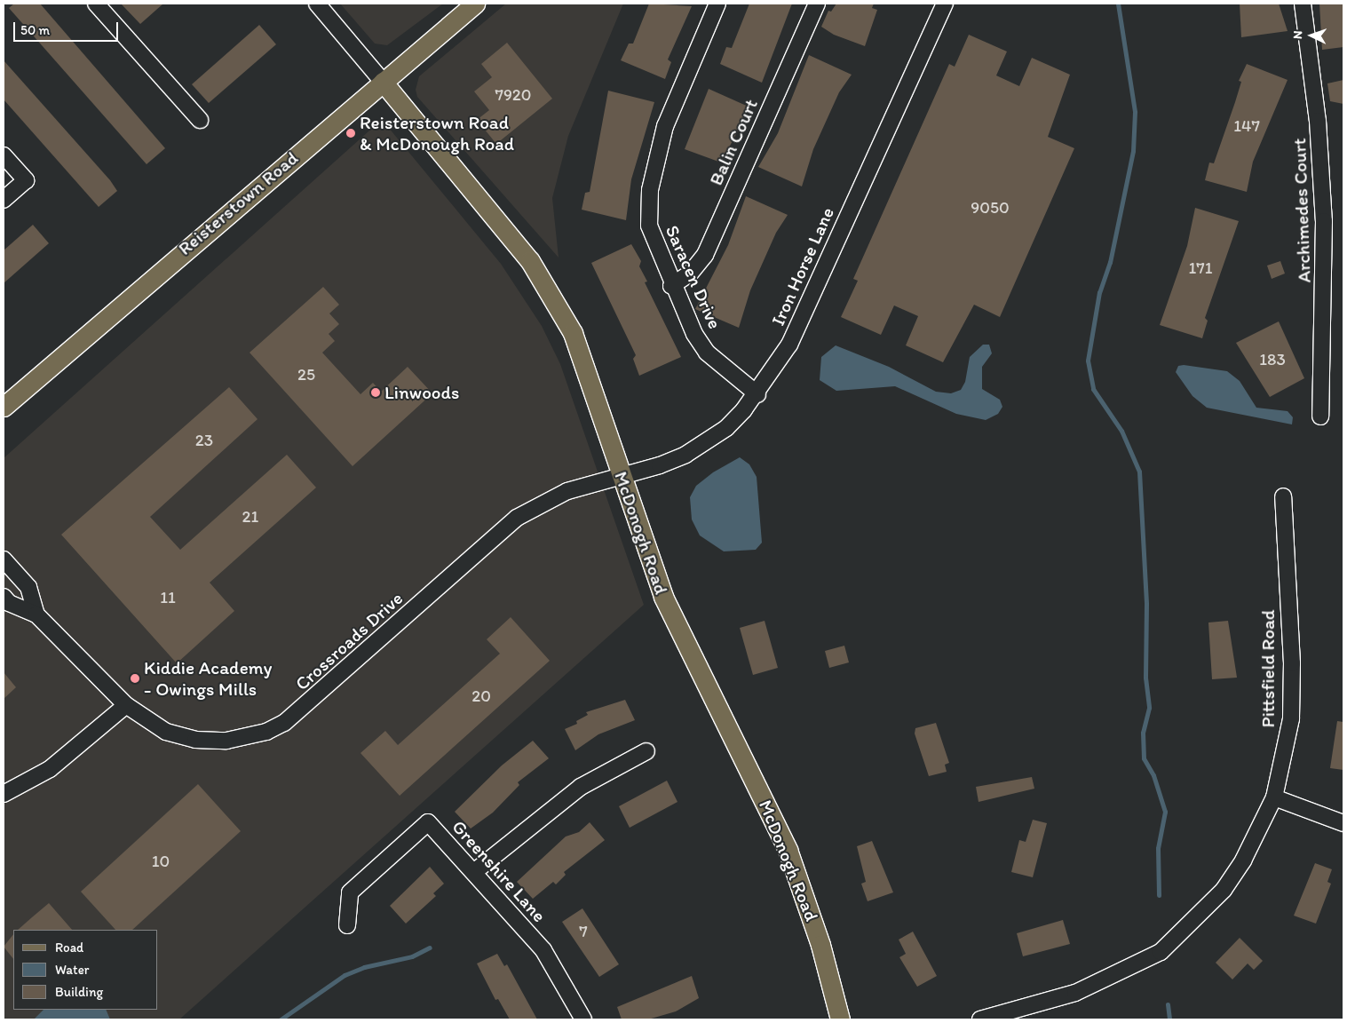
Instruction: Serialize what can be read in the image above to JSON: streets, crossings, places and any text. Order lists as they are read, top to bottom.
{
  "streets": {
    "main road": ["Reisterstown Road", "McDonogh Road"],
    "street": [
      "Balin Court",
      "Archimedes Court",
      "Iron Horse Lane",
      "Saracen Drive",
      "Crossroads Drive",
      "Pittsfield Road",
      "Greenshire Lane"
    ]
  },
  "crossings": [
    ["Balin Court", "Saracen Drive"],
    ["Reisterstown Road", "McDonogh Road"],
    ["Iron Horse Lane", "Saracen Drive"],
    ["Iron Horse Lane", "McDonogh Road"],
    ["Iron Horse Lane", "Crossroads Drive"],
    ["McDonogh Road", "Crossroads Drive"]
  ],
  "places": ["Reisterstown Road & McDonough Road", "Linwoods", "Kiddie Academy - Owings Mills"],
  "house_numbers": [
    "7920",
    "147",
    "9050",
    "171",
    "183",
    "25",
    "23",
    "21",
    "11",
    "20",
    "10",
    "7"
  ],
  "legend": ["Road", "Water", "Building"],
  "scale_bar": "50 m",
  "north": "left"
}
